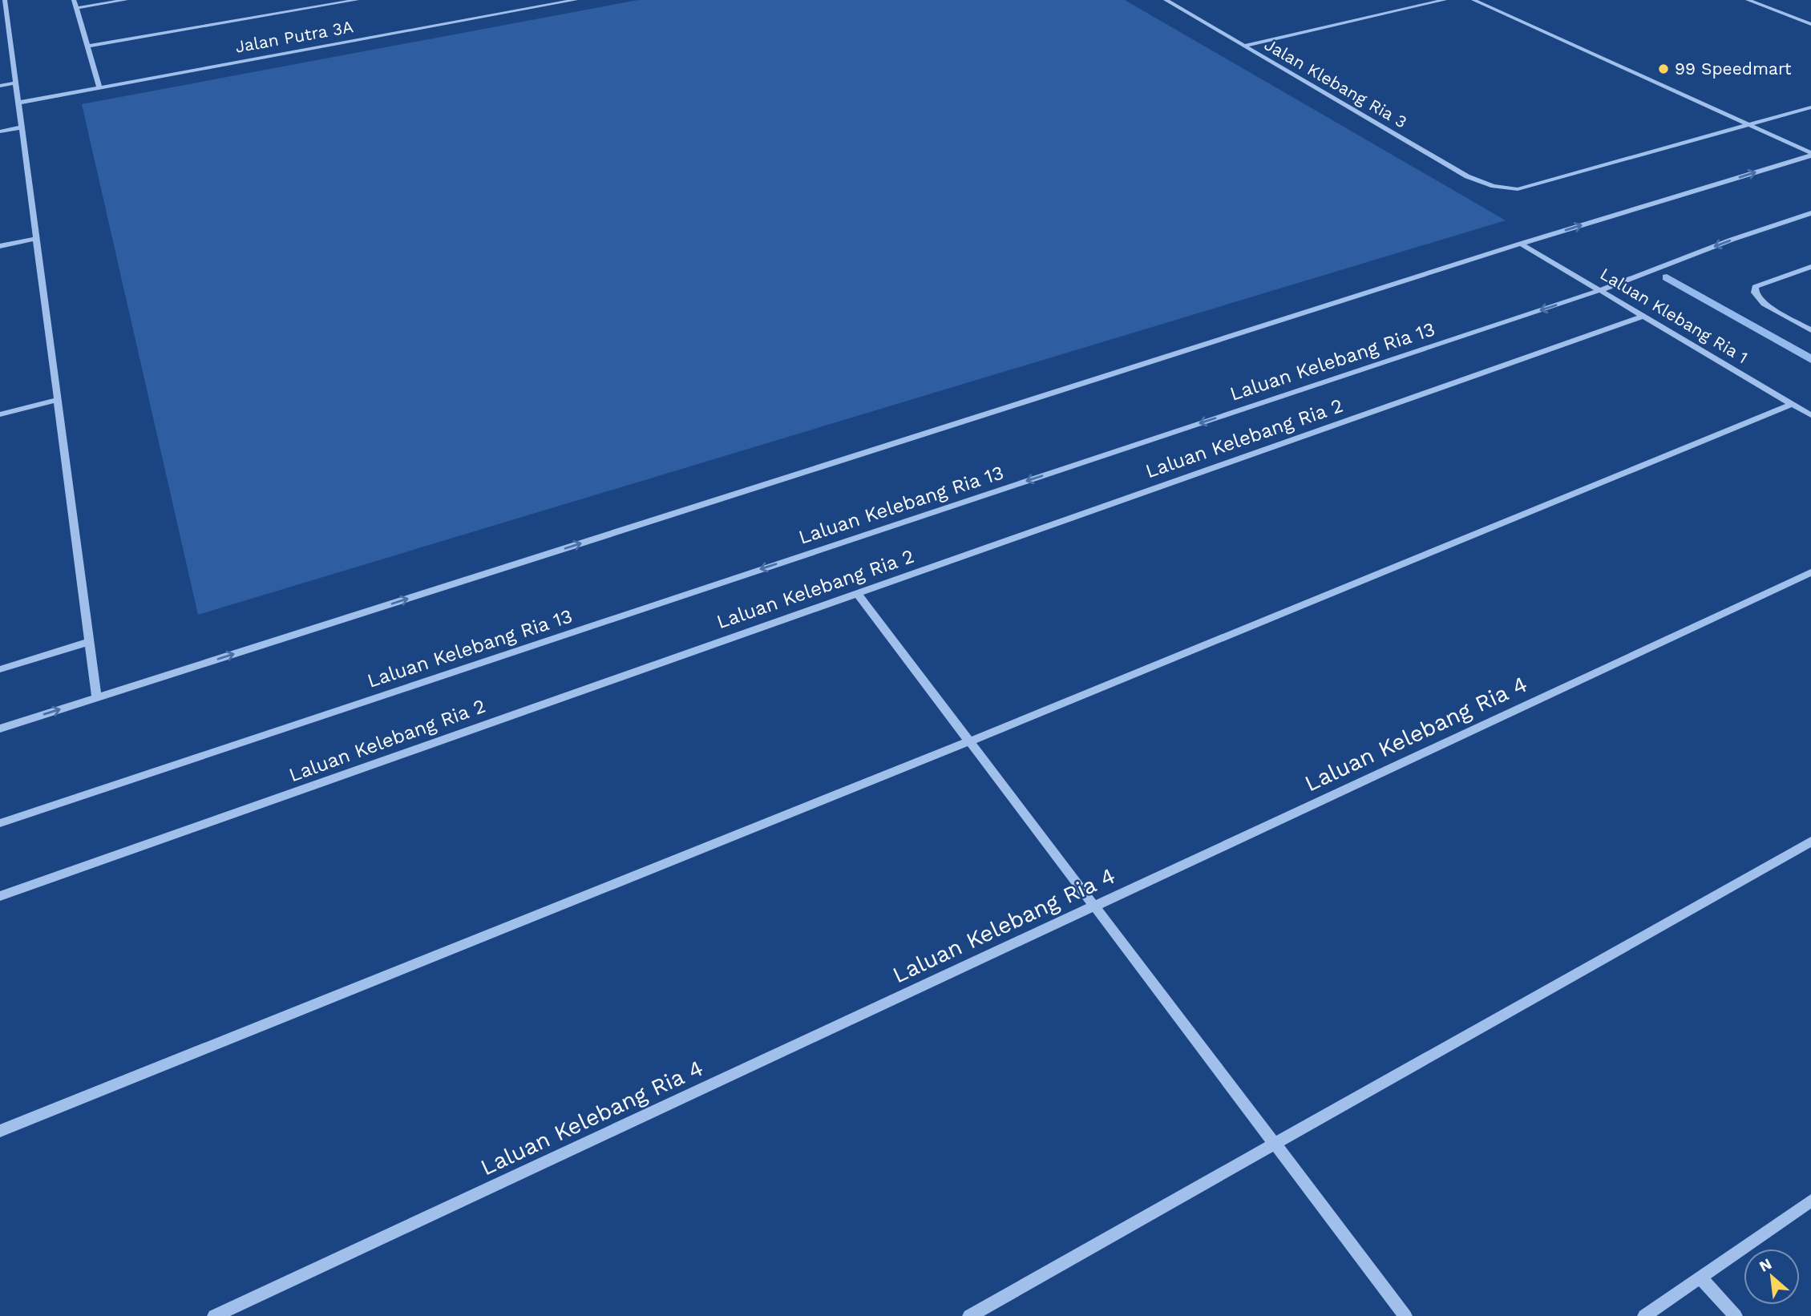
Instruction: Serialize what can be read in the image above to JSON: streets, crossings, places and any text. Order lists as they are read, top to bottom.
{
  "streets": {
    "street": [
      "Jalan Putra 3A",
      "Jalan Klebang Ria 3",
      "Laluan Klebang Ria 1",
      "Laluan Kelebang Ria 13",
      "Laluan Kelebang Ria 2",
      "Laluan Kelebang Ria 4"
    ]
  },
  "crossings": [
    ["Laluan Klebang Ria 1", "Laluan Kelebang Ria 13"],
    ["Laluan Klebang Ria 1", "Laluan Kelebang Ria 2"]
  ],
  "places": ["99 Speedmart"],
  "north": "top left"
}
